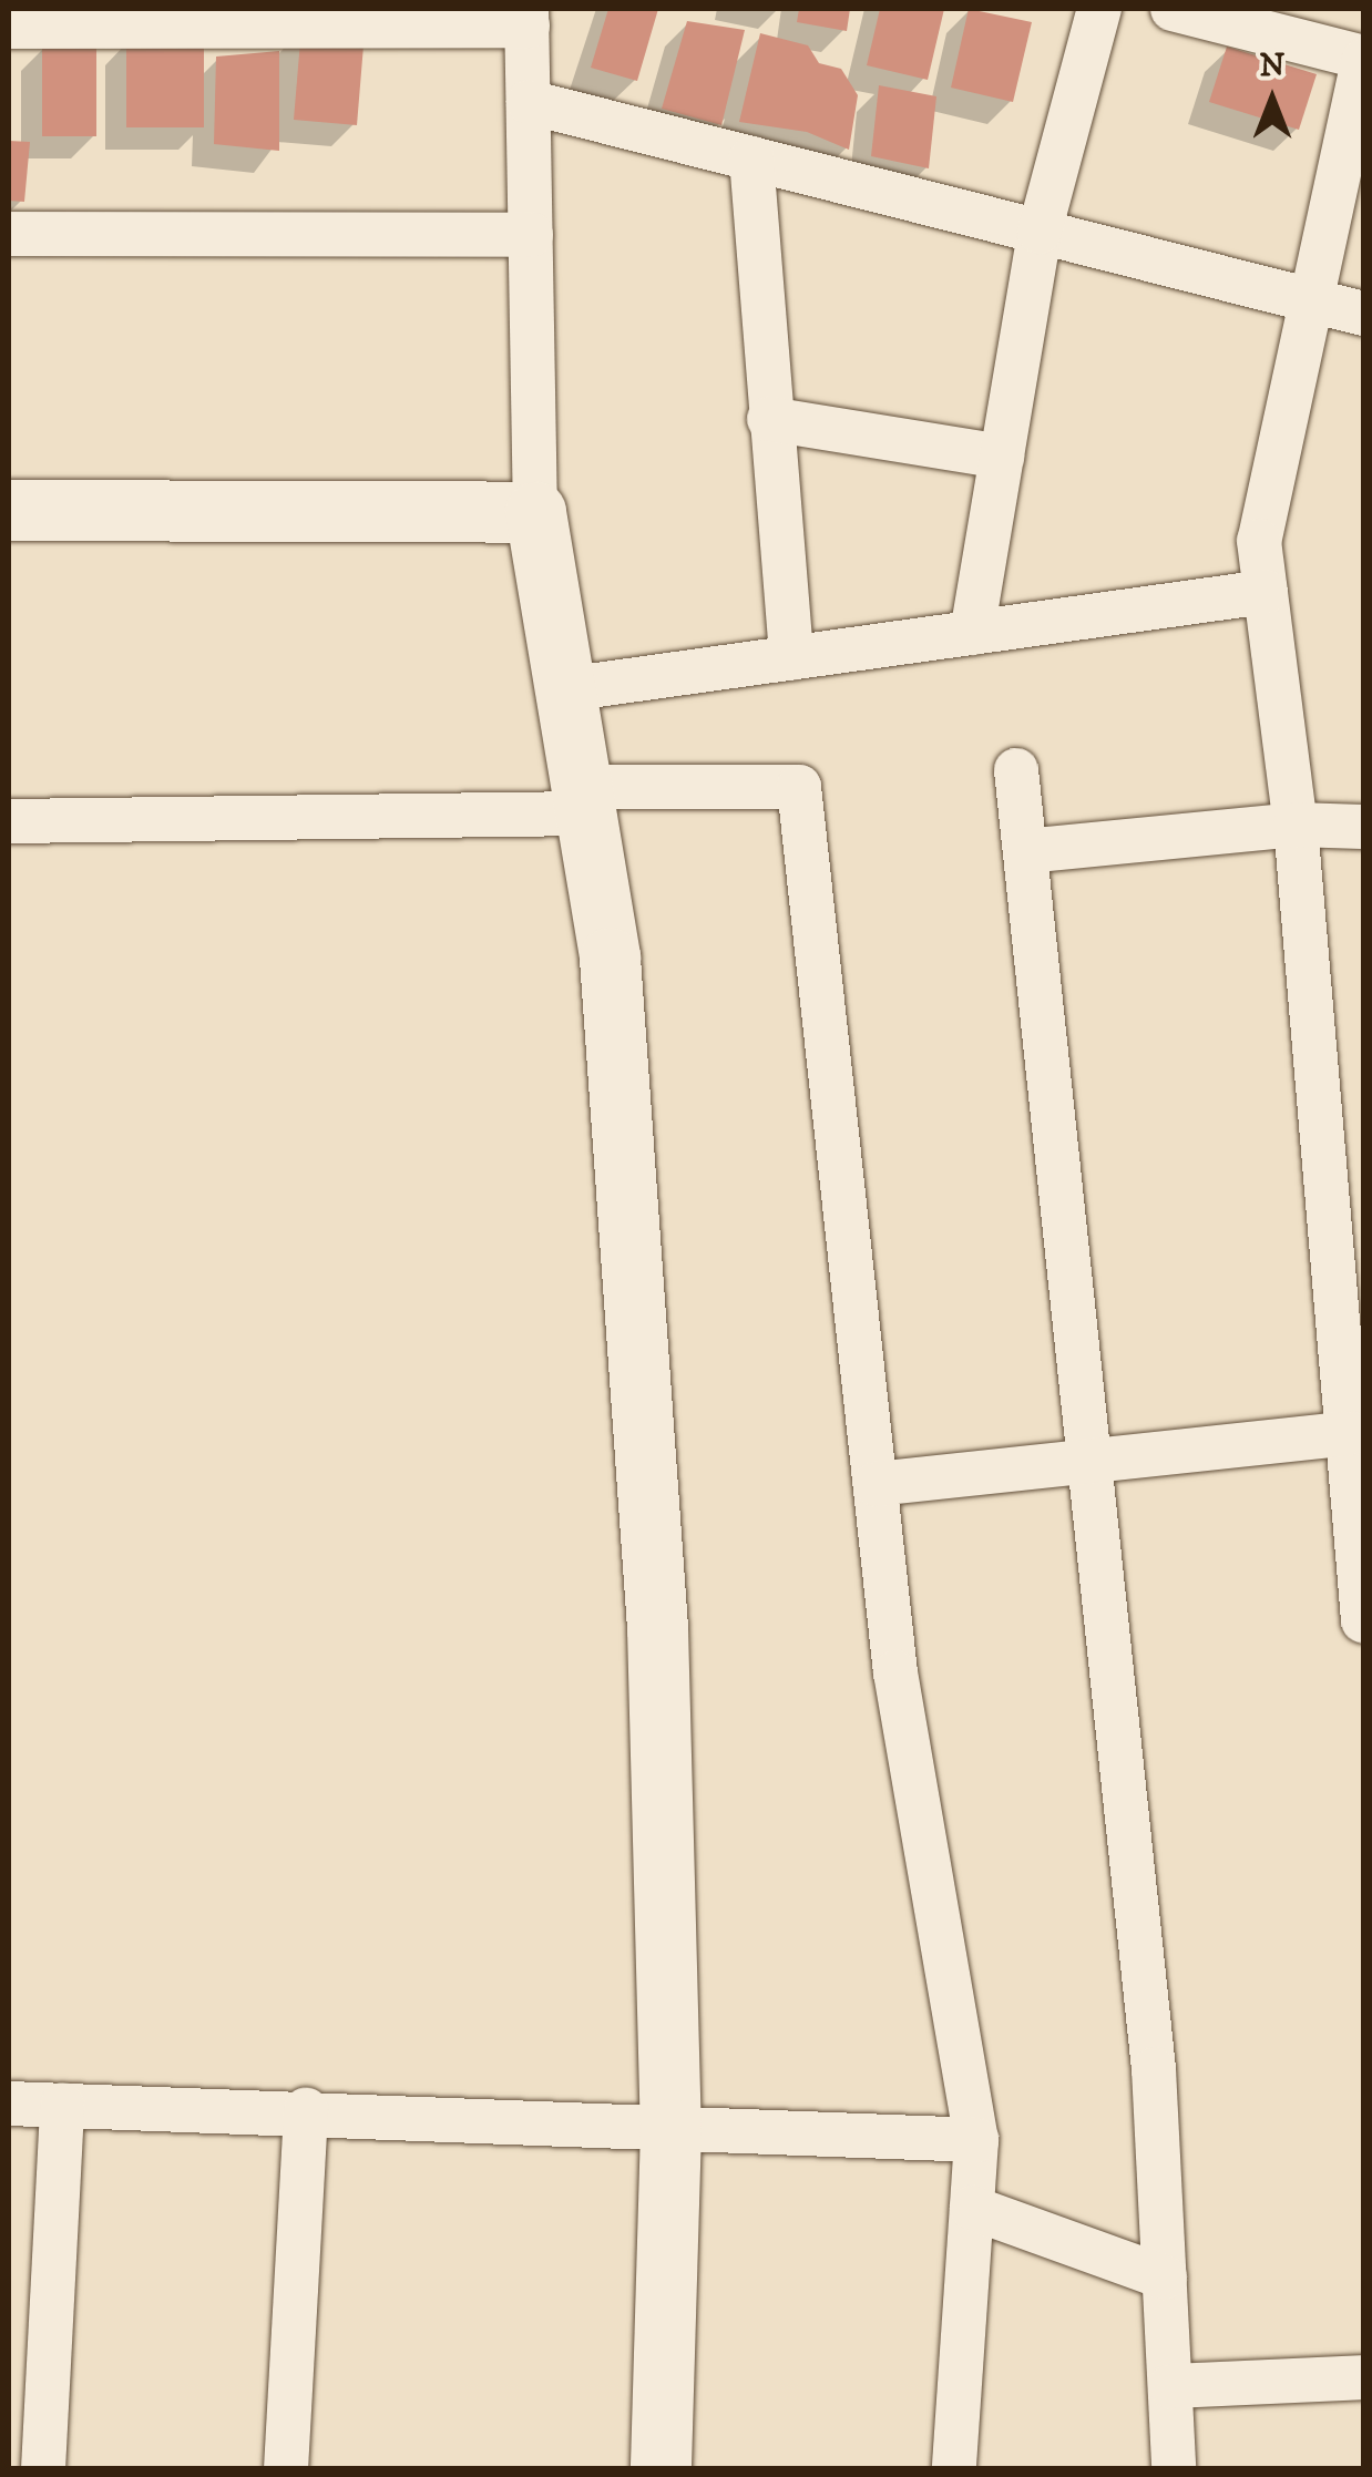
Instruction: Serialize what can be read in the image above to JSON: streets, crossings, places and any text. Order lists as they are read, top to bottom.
{
  "north": "top"
}
